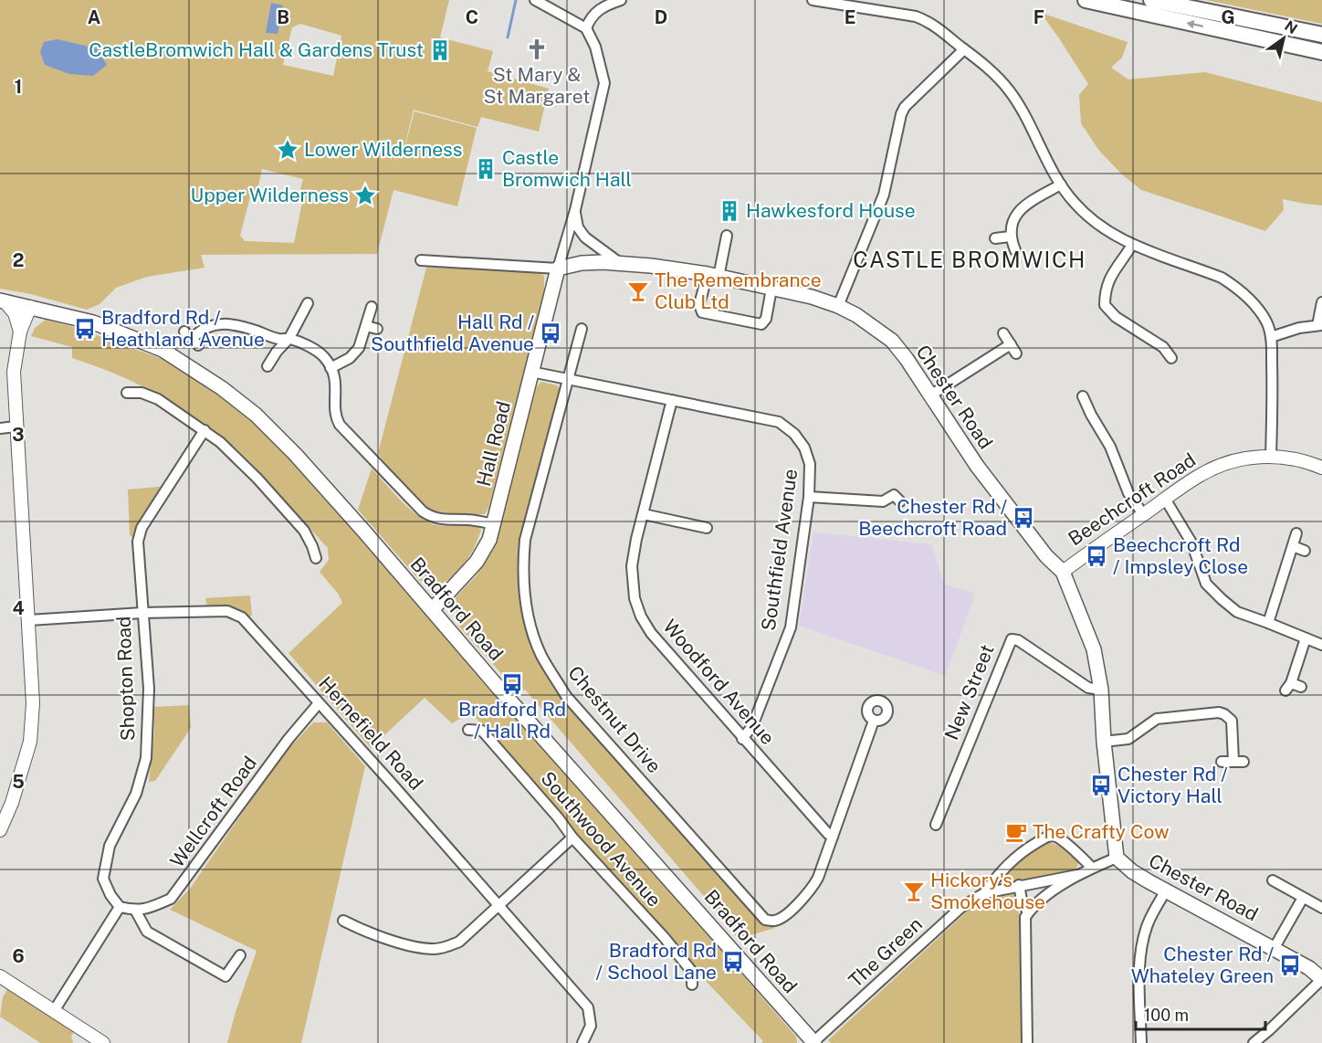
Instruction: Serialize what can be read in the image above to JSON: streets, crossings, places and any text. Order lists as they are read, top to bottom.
{
  "streets": {
    "main road": ["Chester Road", "Hall Road", "Bradford Road"],
    "street": [
      "Beechcroft Road",
      "Southfield Avenue",
      "Shopton Road",
      "Woodford Avenue",
      "New Street",
      "Chestnut Drive",
      "Hernefield Road",
      "Wellcroft Road",
      "Southwood Avenue",
      "The Green"
    ]
  },
  "crossings": [
    ["Chester Road", "Hall Road"],
    ["Chester Road", "Beechcroft Road"],
    ["Chester Road", "New Street"],
    ["Hall Road", "Southfield Avenue"],
    ["Hall Road", "Bradford Road"],
    ["Southfield Avenue", "Woodford Avenue"],
    ["Southfield Avenue", "Chestnut Drive"],
    ["Bradford Road", "The Green"],
    ["Shopton Road", "Hernefield Road"],
    ["Woodford Avenue", "Chestnut Drive"],
    ["Hernefield Road", "Wellcroft Road"]
  ],
  "districts": ["CASTLE BROMWICH"],
  "places": {
    "church": ["St Mary & St Margaret"],
    "building": ["CastleBromwich Hall & Gardens Trust", "Castle Bromwich Hall", "Hawkesford House"],
    "place": ["Lower Wilderness", "Upper Wilderness"],
    "bar": ["The Remembrance Club Ltd", "Hickory's Smokehouse"],
    "bus stop": [
      "Bradford Rd / Heathland Avenue",
      "Hall Rd / Southfield Avenue",
      "Chester Rd / Beechcroft Road",
      "Beechcroft Rd / Impsley Close",
      "Bradford Rd / Hall Rd",
      "Chester Rd / Victory Hall",
      "Bradford Rd / School Lane",
      "Chester Rd / Whateley Green"
    ],
    "cafe": ["The Crafty Cow"]
  },
  "scale_bar": "100 m",
  "north": "top right",
  "grid": {
    "columns": [
      "A",
      "B",
      "C",
      "D",
      "E",
      "F",
      "G"
    ],
    "rows": [
      "1",
      "2",
      "3",
      "4",
      "5",
      "6"
    ]
  }
}
